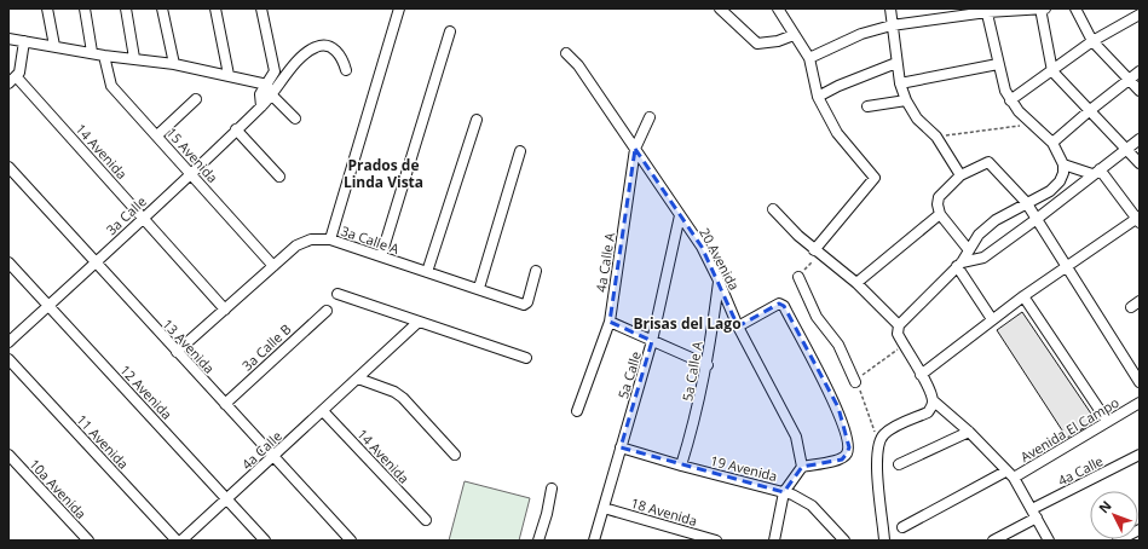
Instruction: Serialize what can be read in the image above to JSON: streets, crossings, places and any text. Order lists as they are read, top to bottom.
{
  "streets": {
    "street": [
      "14 Avenida",
      "15 Avenida",
      "3a Calle",
      "3a Calle A",
      "20 Avenida",
      "4a Calle A",
      "13 Avenida",
      "3a Calle B",
      "5a Calle A",
      "5a Calle",
      "12 Avenida",
      "Avenida El Campo",
      "11 Avenida",
      "4a Calle",
      "19 Avenida",
      "10a Avenida",
      "18 Avenida"
    ]
  },
  "crossings": [
    ["14 Avenida", "3a Calle"],
    ["14 Avenida", "3a Calle A"],
    ["14 Avenida", "4a Calle"],
    ["15 Avenida", "3a Calle"],
    ["15 Avenida", "3a Calle A"],
    ["3a Calle", "13 Avenida"],
    ["3a Calle", "12 Avenida"],
    ["3a Calle A", "13 Avenida"],
    ["20 Avenida", "4a Calle A"],
    ["20 Avenida", "5a Calle A"],
    ["20 Avenida", "5a Calle"],
    ["13 Avenida", "3a Calle B"],
    ["13 Avenida", "4a Calle"],
    ["5a Calle A", "19 Avenida"],
    ["5a Calle", "19 Avenida"],
    ["5a Calle", "18 Avenida"],
    ["12 Avenida", "4a Calle"]
  ],
  "districts": ["Prados de Linda Vista", "Brisas del Lago"],
  "north": "top left"
}
